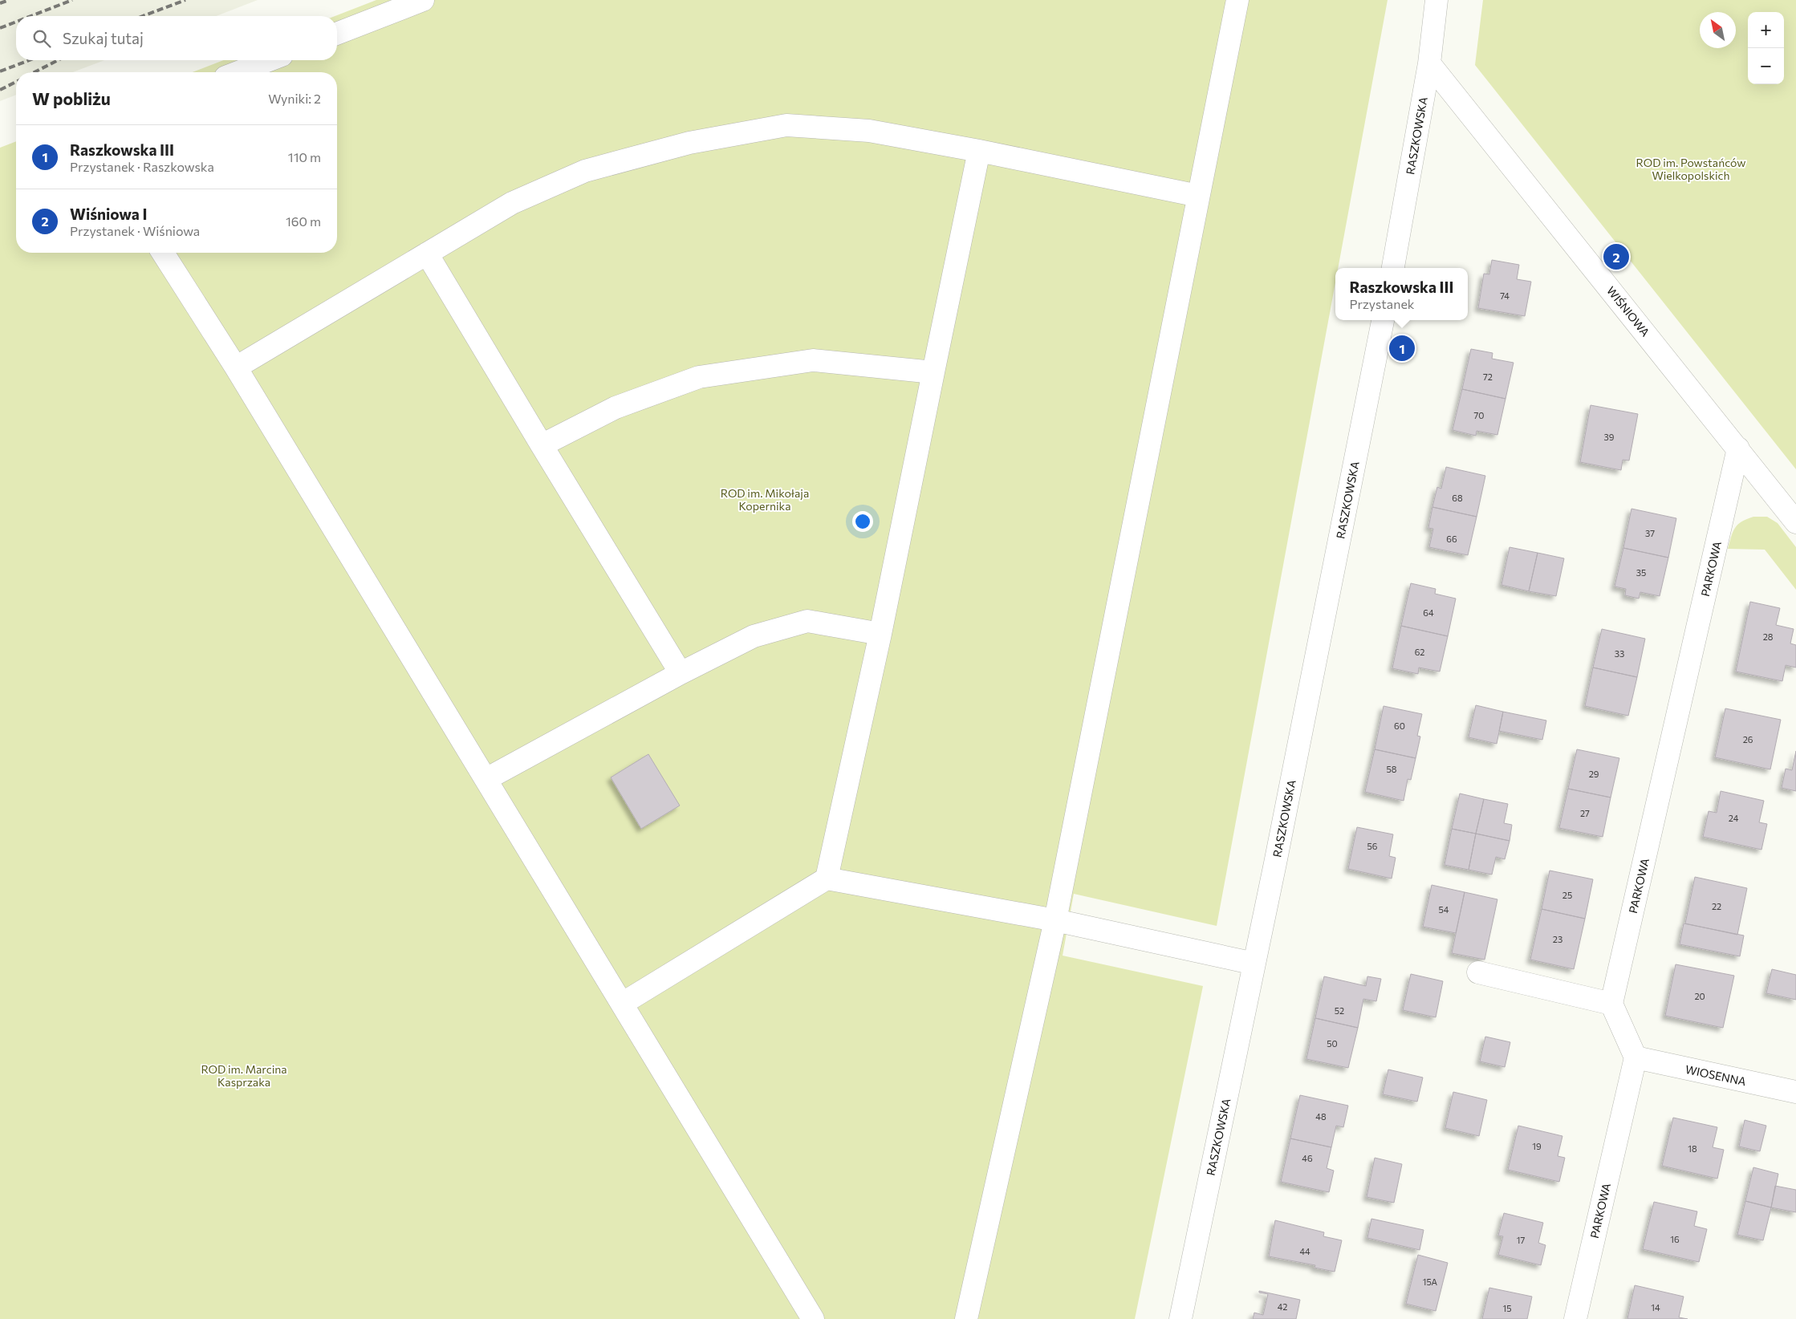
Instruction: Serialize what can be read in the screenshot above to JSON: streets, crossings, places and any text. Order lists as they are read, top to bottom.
{
  "streets": {
    "street": [
      "RASZKOWSKA",
      "WIŚNIOWA",
      "PARKOWA",
      "WIOSENNA"
    ]
  },
  "crossings": [
    ["RASZKOWSKA", "WIŚNIOWA"],
    ["WIŚNIOWA", "PARKOWA"],
    ["PARKOWA", "WIOSENNA"]
  ],
  "parks": ["ROD im. Powstańców Wielkopolskich", "ROD im. Mikołaja Kopernika", "ROD im. Marcina Kasprzaka"],
  "house_numbers": [
    "74",
    "72",
    "70",
    "39",
    "68",
    "37",
    "66",
    "35",
    "64",
    "28",
    "62",
    "33",
    "60",
    "26",
    "58",
    "29",
    "27",
    "24",
    "56",
    "25",
    "22",
    "54",
    "23",
    "20",
    "52",
    "50",
    "48",
    "19",
    "18",
    "46",
    "16",
    "17",
    "44",
    "15A",
    "42",
    "14",
    "15"
  ],
  "north": "top left",
  "page": {
    "map_buttons": ["+", "−"],
    "search": "Szukaj tutaj",
    "heading": ["W pobliżu", "Wyniki: 2"],
    "list": [
      {
        "mark": "1",
        "name": "Raszkowska III",
        "note": "Przystanek · Raszkowska",
        "value": "110 m"
      },
      {
        "mark": "2",
        "name": "Wiśniowa I",
        "note": "Przystanek · Wiśniowa",
        "value": "160 m"
      }
    ],
    "pins": ["2", "1"],
    "popup": ["Raszkowska III", "Przystanek"]
  }
}
